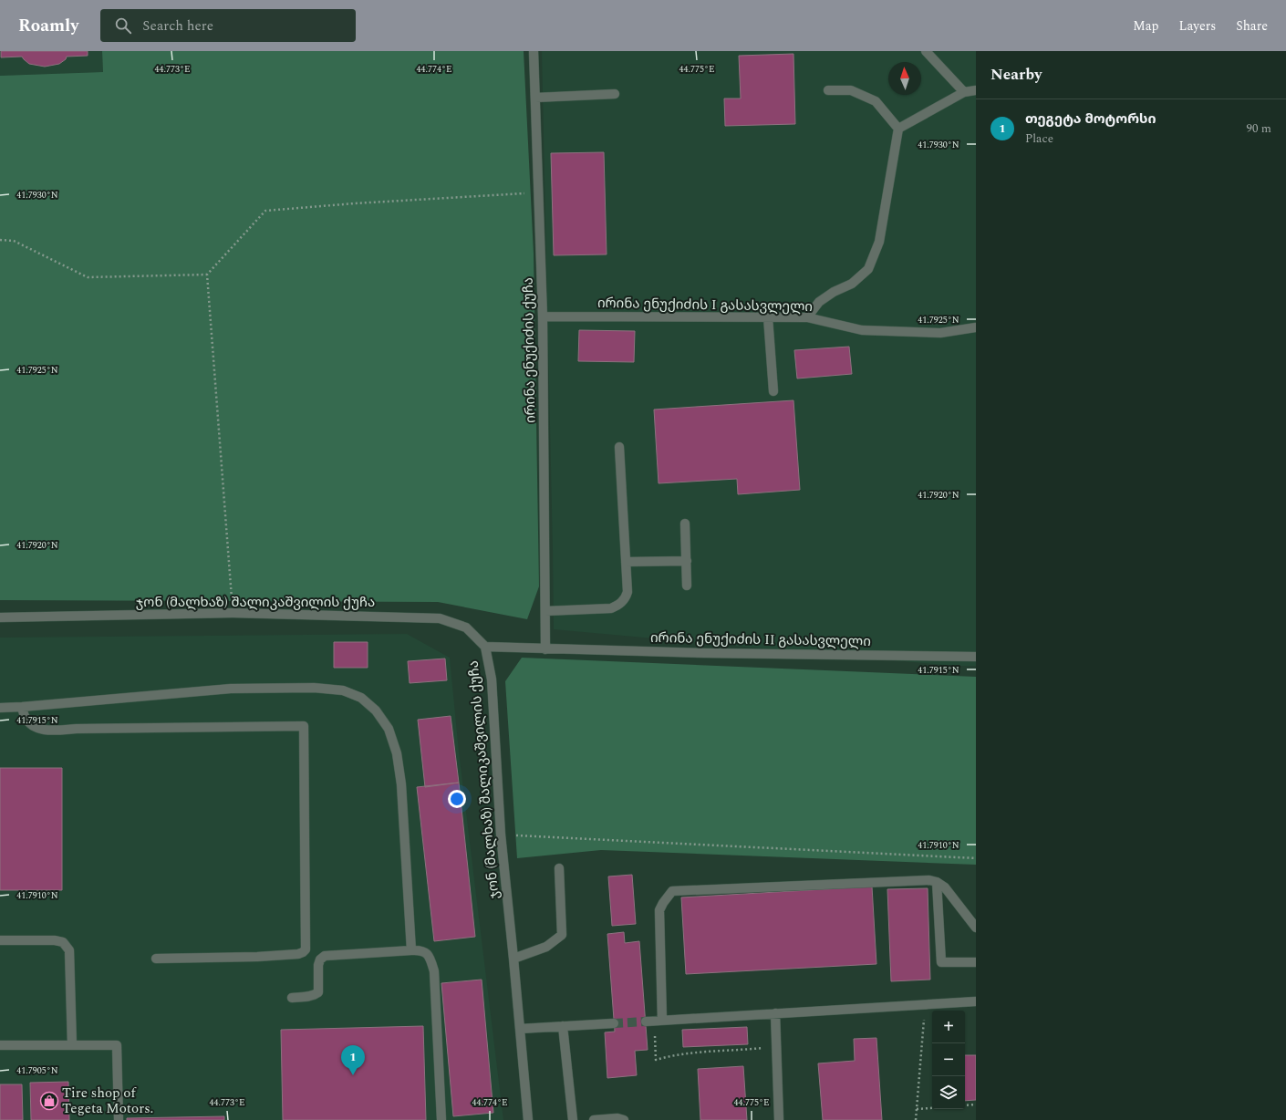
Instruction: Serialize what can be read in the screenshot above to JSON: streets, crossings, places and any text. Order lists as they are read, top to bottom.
{
  "streets": {
    "street": [
      "ირინა ენუქიძის I გასასვლელი",
      "ირინა ენუქიძის ქუჩა",
      "ჯონ (მალხაზ) შალიკაშვილის ქუჩა",
      "ირინა ენუქიძის II გასასვლელი"
    ]
  },
  "crossings": [
    ["ირინა ენუქიძის I გასასვლელი", "ირინა ენუქიძის ქუჩა"],
    ["ირინა ენუქიძის ქუჩა", "ირინა ენუქიძის II გასასვლელი"],
    ["ჯონ (მალხაზ) შალიკაშვილის ქუჩა", "ირინა ენუქიძის II გასასვლელი"]
  ],
  "places": {
    "shop": ["Tire shop of Tegeta Motors."]
  },
  "north": "top",
  "page": {
    "header": "Roamly",
    "search": "Search here",
    "nav": ["Map", "Layers", "Share"],
    "heading": "Nearby",
    "list": [
      {
        "mark": "1",
        "name": "თეგეტა მოტორსი",
        "note": "Place",
        "value": "90 m"
      }
    ],
    "map_buttons": ["+", "−"],
    "pins": "1"
  },
  "coordinates": [
    "44.773°E",
    "44.774°E",
    "44.775°E",
    "41.7930°N",
    "41.7925°N",
    "41.7920°N",
    "41.7915°N",
    "41.7910°N",
    "41.7905°N"
  ]
}
